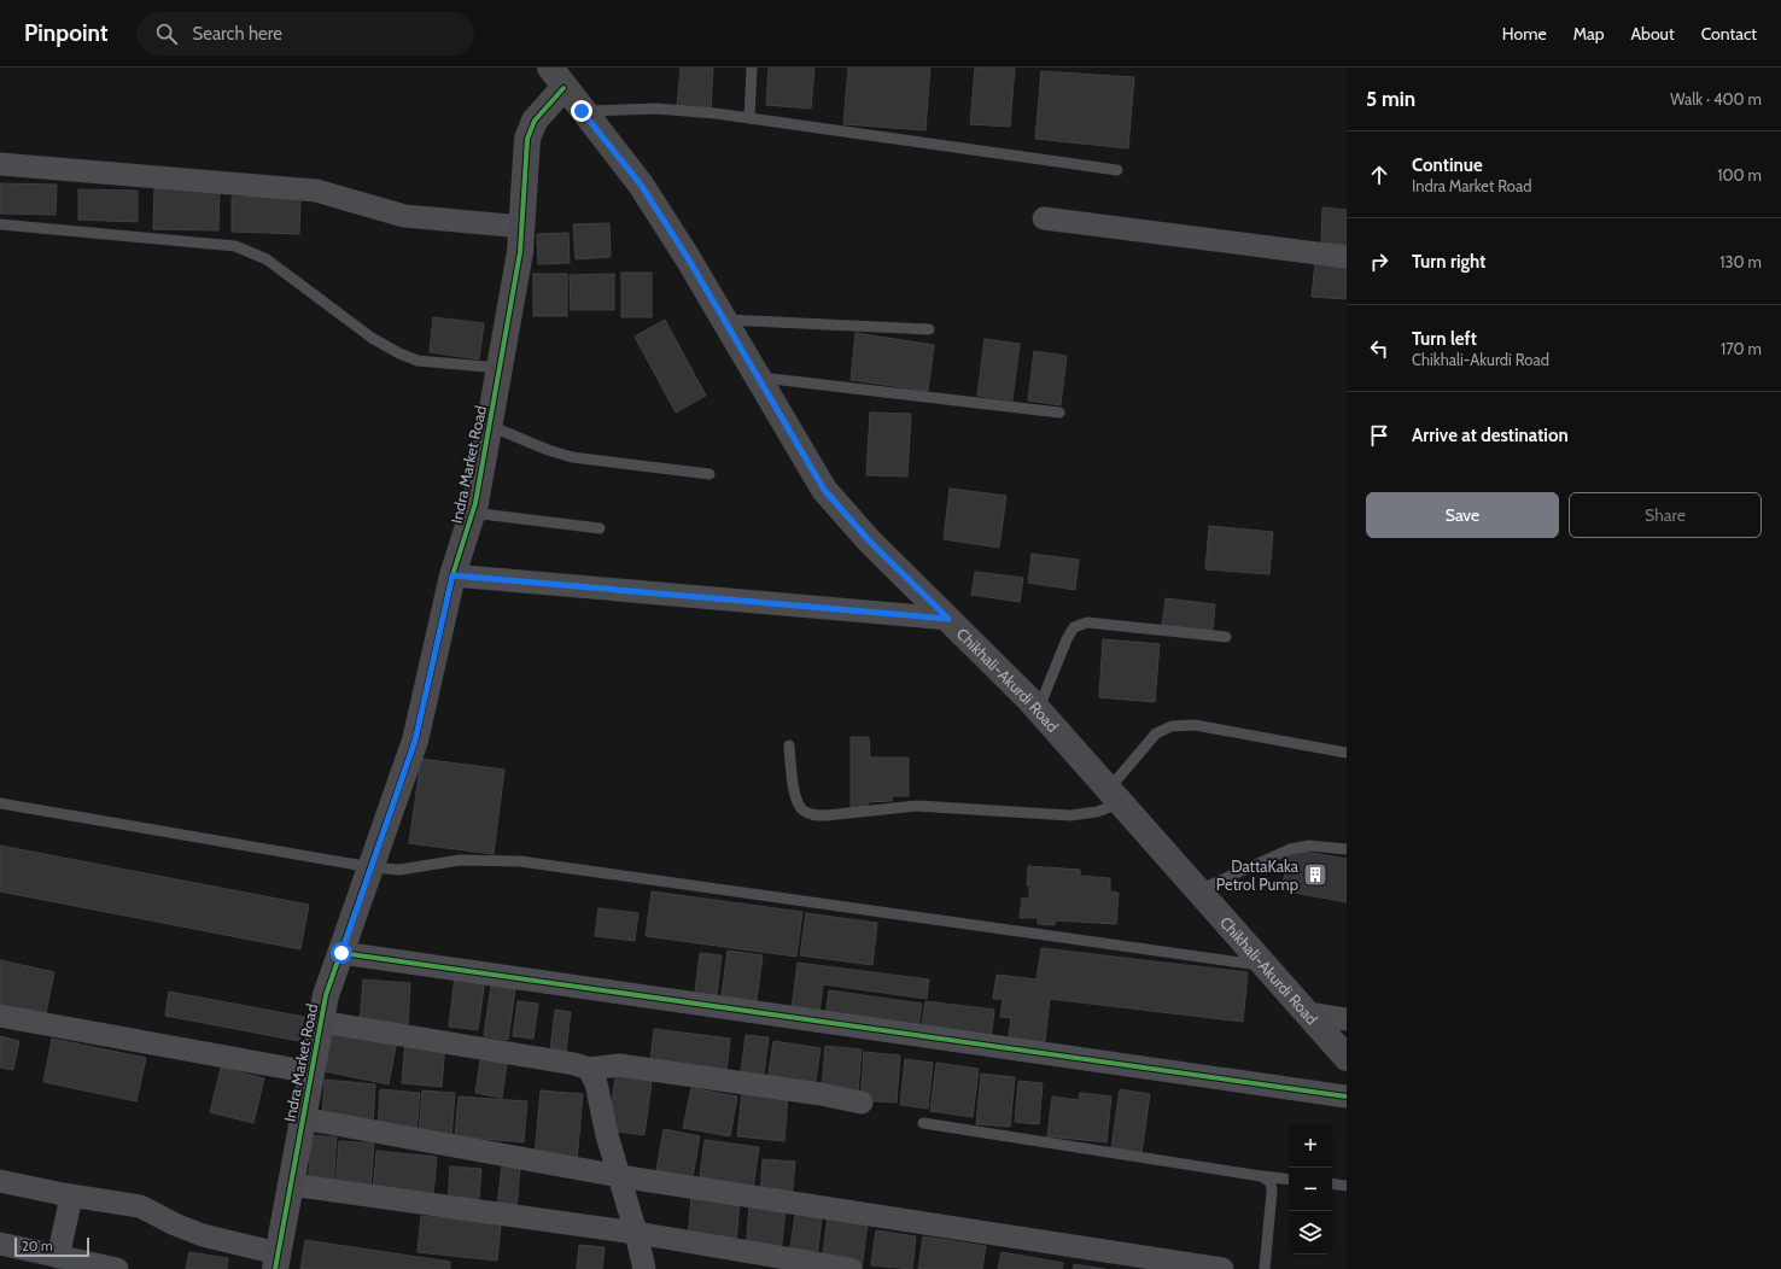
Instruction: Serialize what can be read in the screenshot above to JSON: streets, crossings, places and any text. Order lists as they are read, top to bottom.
{
  "streets": {
    "main road": ["Indra Market Road", "Chikhali-Akurdi Road"]
  },
  "crossings": [
    ["Indra Market Road", "Chikhali-Akurdi Road"]
  ],
  "places": {
    "building": ["DattaKaka Petrol Pump"]
  },
  "scale_bar": "20 m",
  "page": {
    "header": "Pinpoint",
    "search": "Search here",
    "nav": [
      "Home",
      "Map",
      "About",
      "Contact"
    ],
    "heading": ["5 min", "Walk · 400 m"],
    "list": [
      ["Continue", "Indra Market Road", "100 m"],
      ["Turn right", "130 m"],
      ["Turn left", "Chikhali-Akurdi Road", "170 m"],
      "Arrive at destination"
    ],
    "buttons": ["Save", "Share"],
    "map_buttons": ["+", "−"],
    "scale": "20 m"
  }
}
